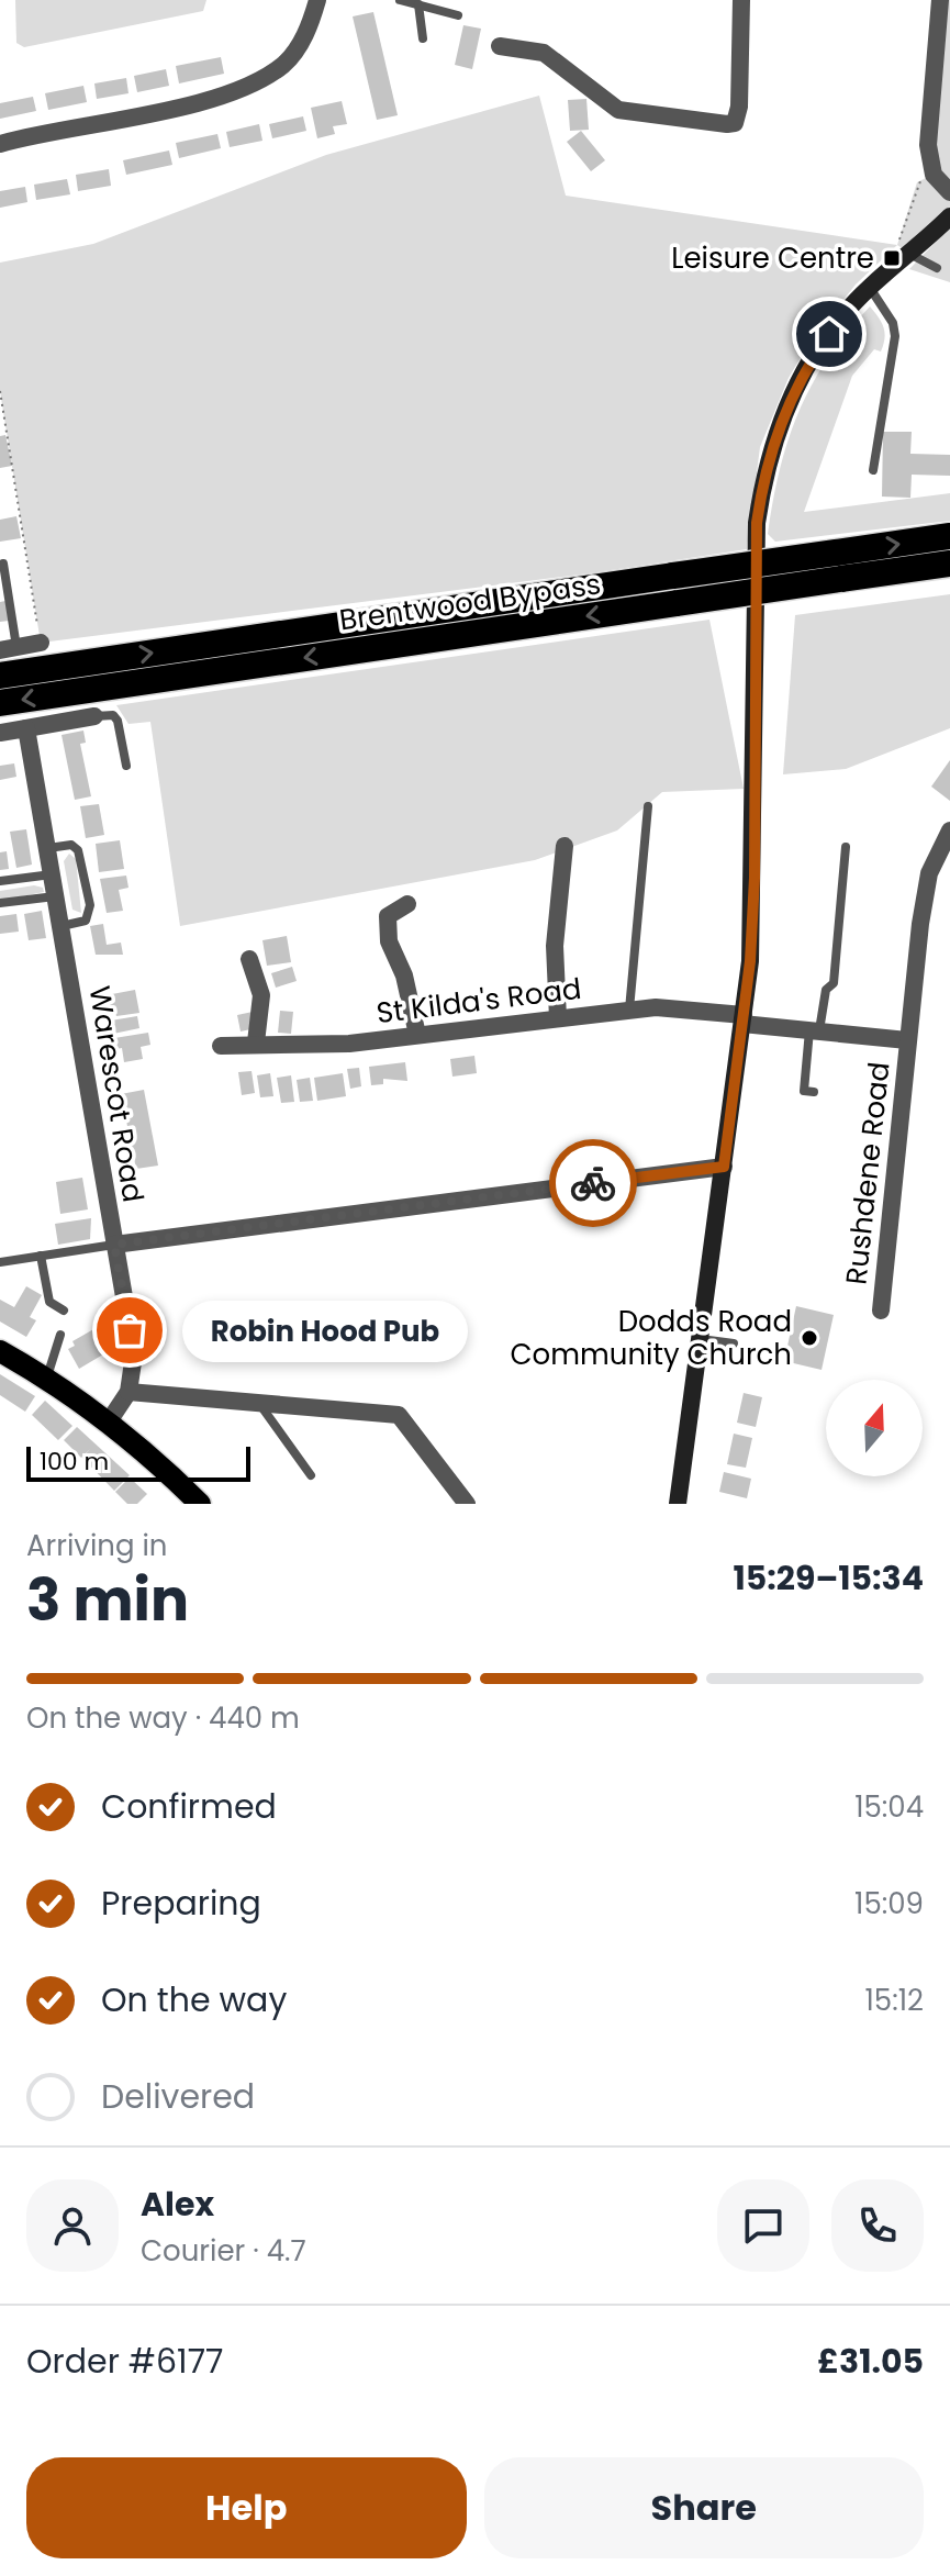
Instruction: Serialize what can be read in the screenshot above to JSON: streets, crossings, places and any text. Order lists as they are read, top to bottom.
{
  "streets": {
    "highway": ["Brentwood Bypass"],
    "street": ["St Kilda's Road", "Warescot Road", "Rushdene Road"]
  },
  "crossings": [
    ["St Kilda's Road", "Rushdene Road"]
  ],
  "places": {
    "transit": ["Leisure Centre"],
    "other": ["Robin Hood Pub", "Dodds Road Community Church"]
  },
  "scale_bar": "100 m",
  "north": "top",
  "page": {
    "bubble": "Robin Hood Pub",
    "scale": "100 m",
    "heading": ["3 min", "Arriving in", "15:29–15:34"],
    "panel": [
      "Alex",
      "Courier · 4.7",
      "Order #6177",
      "£31.05"
    ],
    "bar": "On the way · 440 m",
    "list": [
      ["Confirmed", "15:04"],
      ["Preparing", "15:09"],
      ["On the way", "15:12"],
      "Delivered"
    ],
    "buttons": ["Help", "Share"]
  }
}
